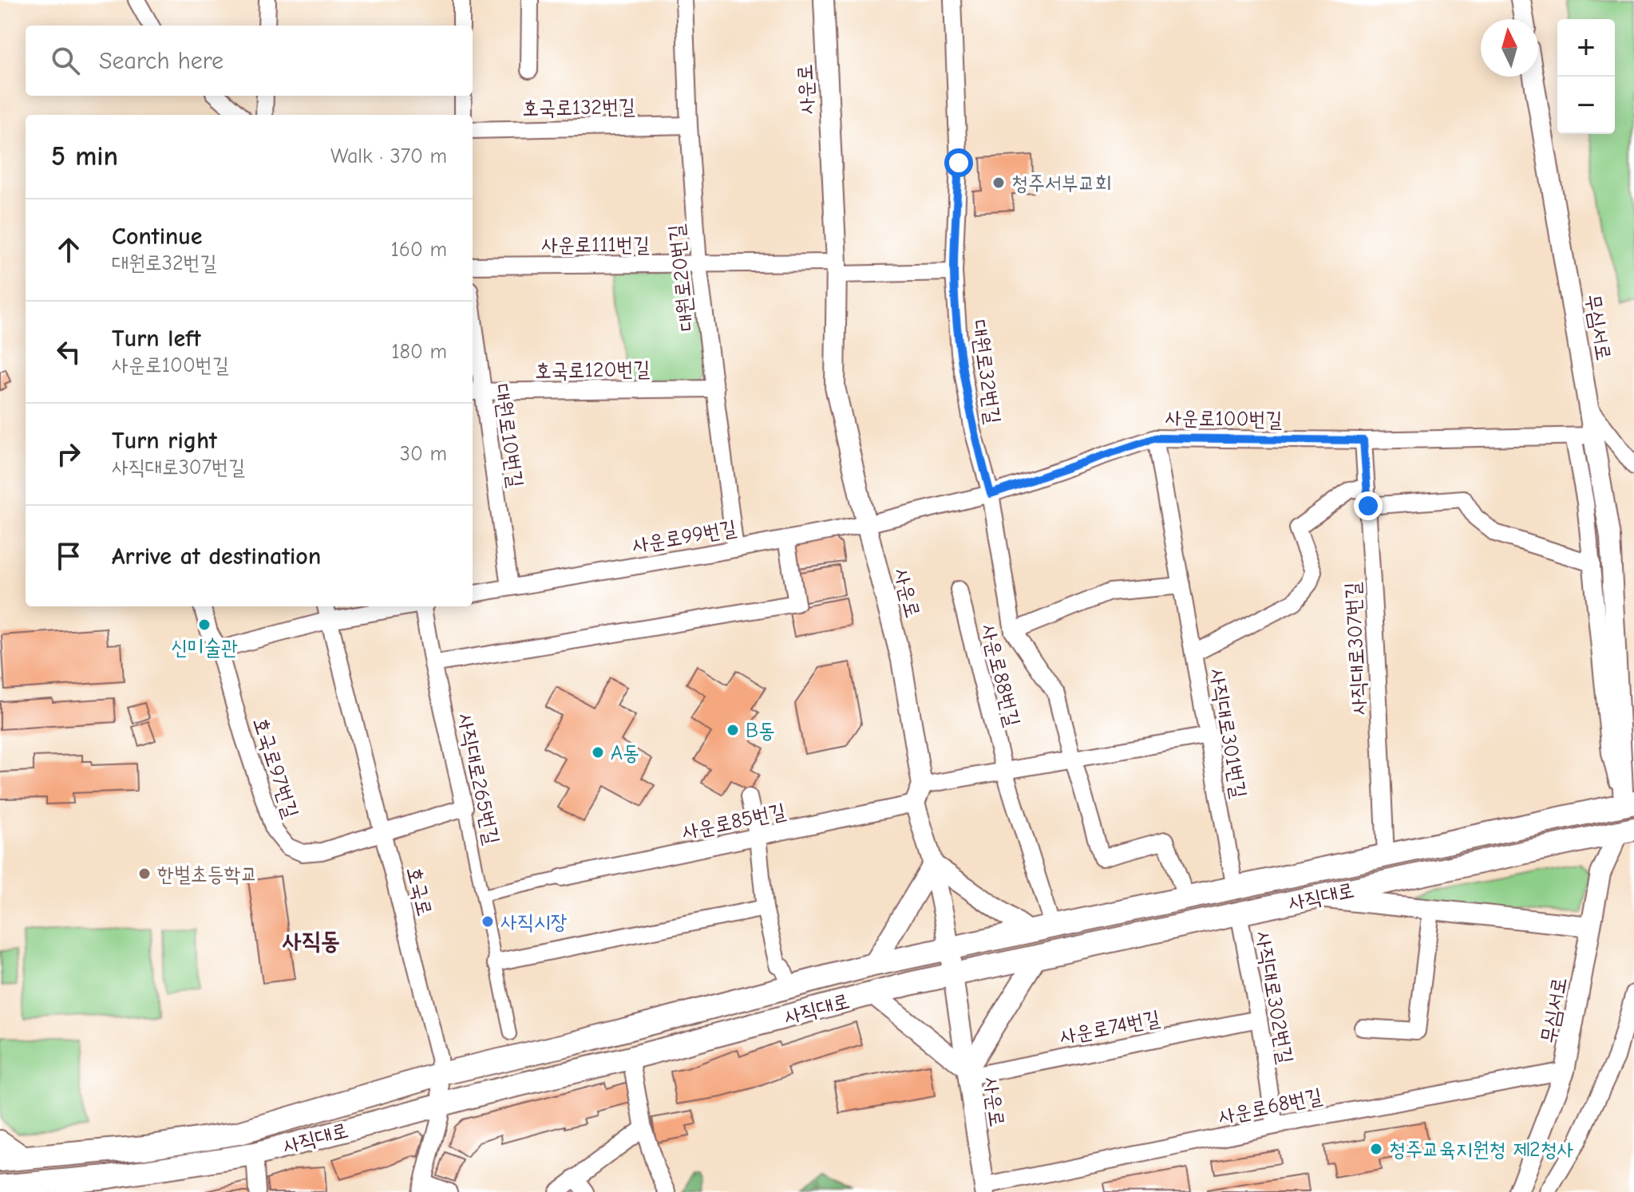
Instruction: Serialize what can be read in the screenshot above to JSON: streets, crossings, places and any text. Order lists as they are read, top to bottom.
{
  "streets": {
    "main road": ["사직대로"],
    "street": [
      "사운로",
      "호국로132번길",
      "사운로111번길",
      "대원로20번길",
      "무심서로",
      "호국로120번길",
      "대원로32번길",
      "사운로100번길",
      "대원로10번길",
      "사운로99번길",
      "사직대로307번길",
      "사운로88번길",
      "사직대로301번길",
      "호국로97번길",
      "사직대로265번길",
      "사운로85번길",
      "호국로",
      "사직대로302번길",
      "사운로74번길",
      "사운로68번길"
    ]
  },
  "crossings": [
    ["사운로", "사운로111번길"],
    ["사운로", "사운로100번길"],
    ["사운로", "사운로99번길"],
    ["사운로", "사운로85번길"],
    ["사운로", "사직대로"],
    ["사운로", "사운로74번길"],
    ["사운로", "사운로68번길"],
    ["호국로132번길", "대원로20번길"],
    ["사운로111번길", "대원로20번길"],
    ["사운로111번길", "대원로32번길"],
    ["대원로20번길", "호국로120번길"],
    ["대원로20번길", "사운로99번길"],
    ["무심서로", "사운로100번길"],
    ["무심서로", "사직대로"],
    ["무심서로", "사운로68번길"],
    ["호국로120번길", "대원로10번길"],
    ["대원로32번길", "사운로100번길"],
    ["사운로100번길", "사운로99번길"],
    ["사운로100번길", "사직대로307번길"],
    ["사운로100번길", "사직대로301번길"],
    ["대원로10번길", "사운로99번길"],
    ["사직대로307번길", "사직대로"],
    ["사직대로301번길", "사직대로"],
    ["호국로97번길", "사직대로265번길"],
    ["호국로97번길", "호국로"],
    ["사운로85번길", "사직대로"],
    ["호국로", "사직대로"],
    ["사직대로", "사직대로302번길"],
    ["사직대로302번길", "사운로74번길"],
    ["사직대로302번길", "사운로68번길"]
  ],
  "districts": ["사직동"],
  "places": [
    "청주서부교회",
    "신미술관",
    "B동",
    "A동",
    "한벌초등학교",
    "사직시장",
    "청주교육지원청 제2청사"
  ],
  "north": "top",
  "page": {
    "map_buttons": ["+", "−"],
    "search": "Search here",
    "heading": ["5 min", "Walk · 370 m"],
    "list": [
      ["Continue", "대원로32번길", "160 m"],
      ["Turn left", "사운로100번길", "180 m"],
      ["Turn right", "사직대로307번길", "30 m"],
      "Arrive at destination"
    ]
  }
}
